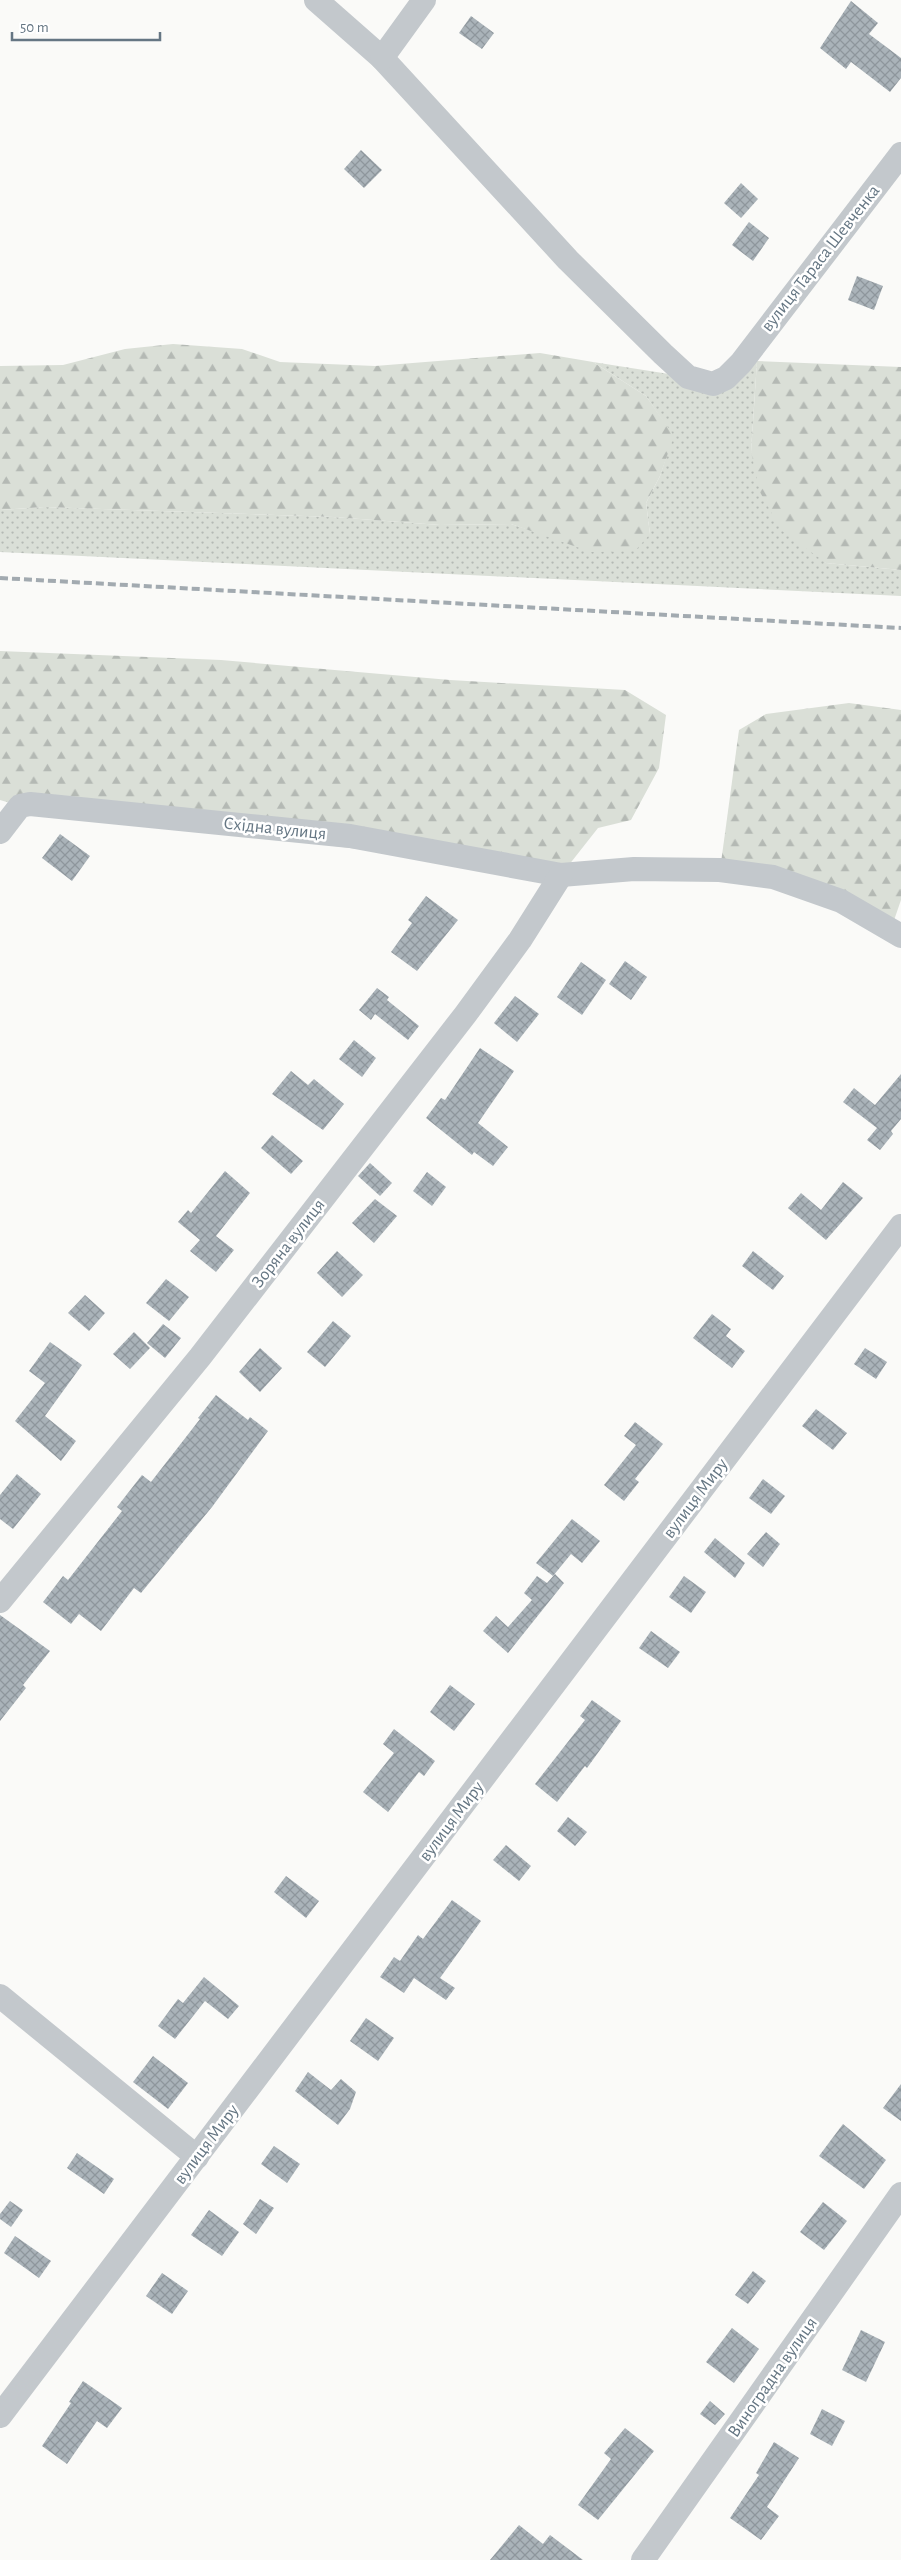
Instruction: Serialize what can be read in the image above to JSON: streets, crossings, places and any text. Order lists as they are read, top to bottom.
{
  "streets": {
    "street": [
      "вулиця Тараса Шевченка",
      "Східна вулиця",
      "Зоряна вулиця",
      "вулиця Миру",
      "Виноградна вулиця"
    ]
  },
  "crossings": [
    ["Східна вулиця", "Зоряна вулиця"]
  ],
  "scale_bar": "50 m"
}
